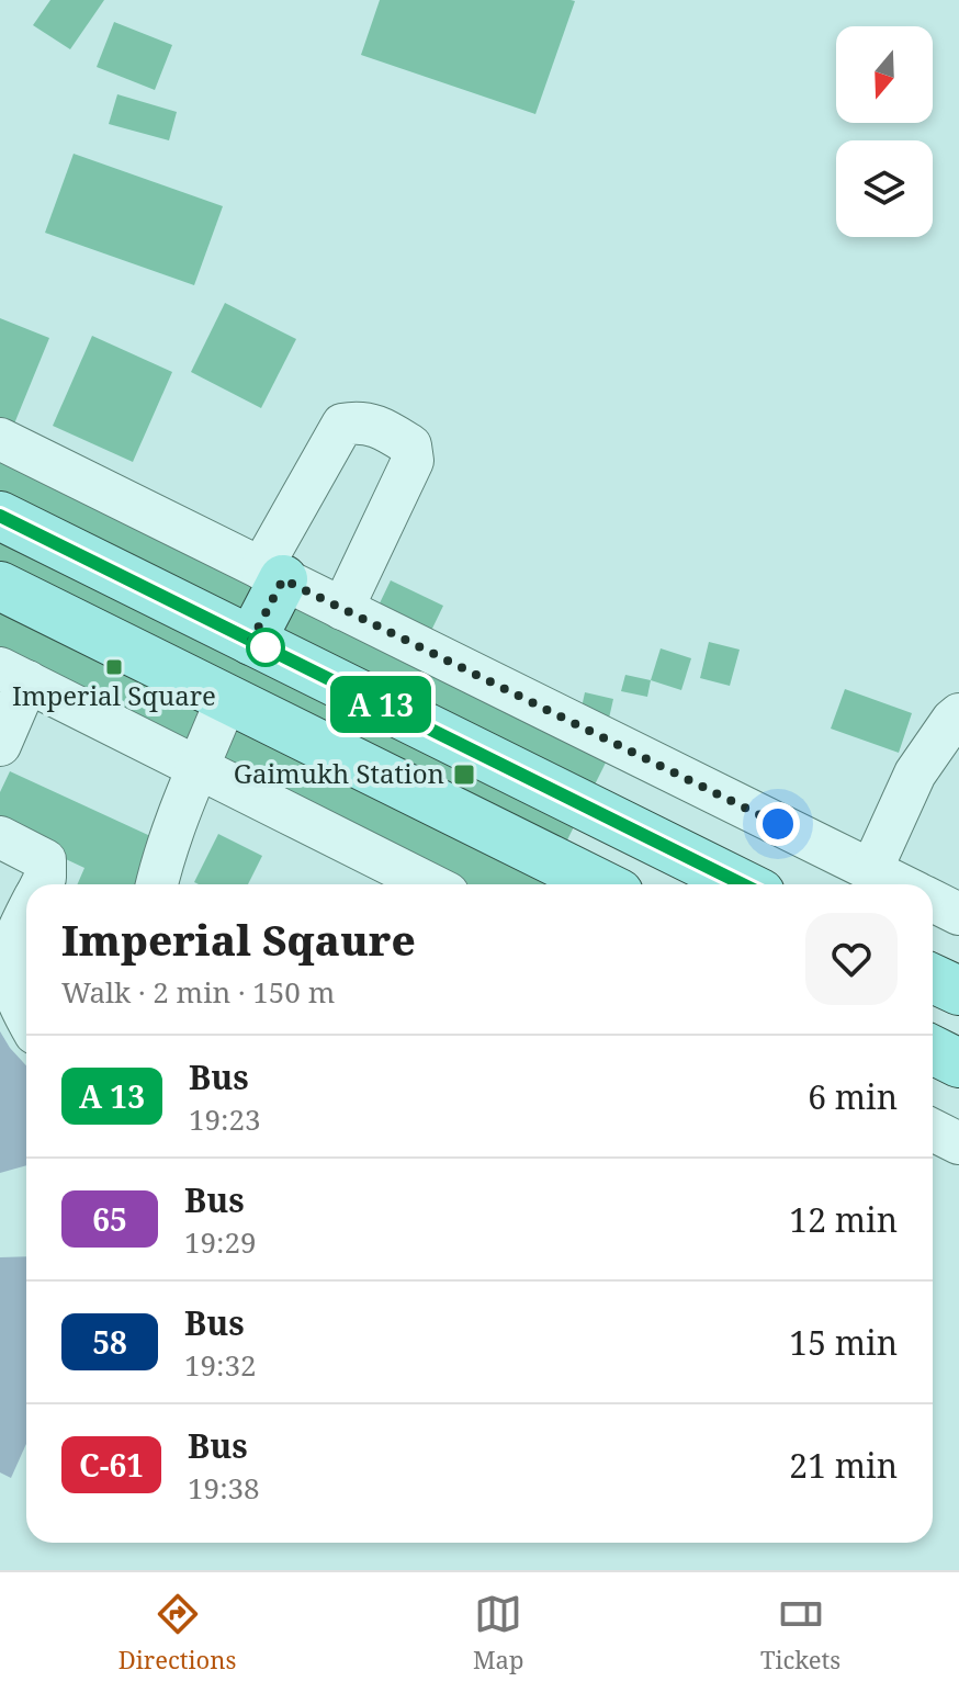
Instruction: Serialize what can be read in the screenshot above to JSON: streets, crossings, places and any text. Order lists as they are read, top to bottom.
{
  "places": {
    "transit": ["Imperial Square", "Gaimukh Station"]
  },
  "north": "bottom",
  "page": {
    "on_map": "A 13",
    "heading": ["Imperial Sqaure", "Walk · 2 min · 150 m"],
    "list": [
      {
        "mark": "A 13",
        "name": "Bus",
        "note": "19:23",
        "value": "6 min"
      },
      {
        "mark": "65",
        "name": "Bus",
        "note": "19:29",
        "value": "12 min"
      },
      {
        "mark": "58",
        "name": "Bus",
        "note": "19:32",
        "value": "15 min"
      },
      {
        "mark": "C-61",
        "name": "Bus",
        "note": "19:38",
        "value": "21 min"
      }
    ],
    "tabs": ["Directions", "Map", "Tickets"]
  }
}
